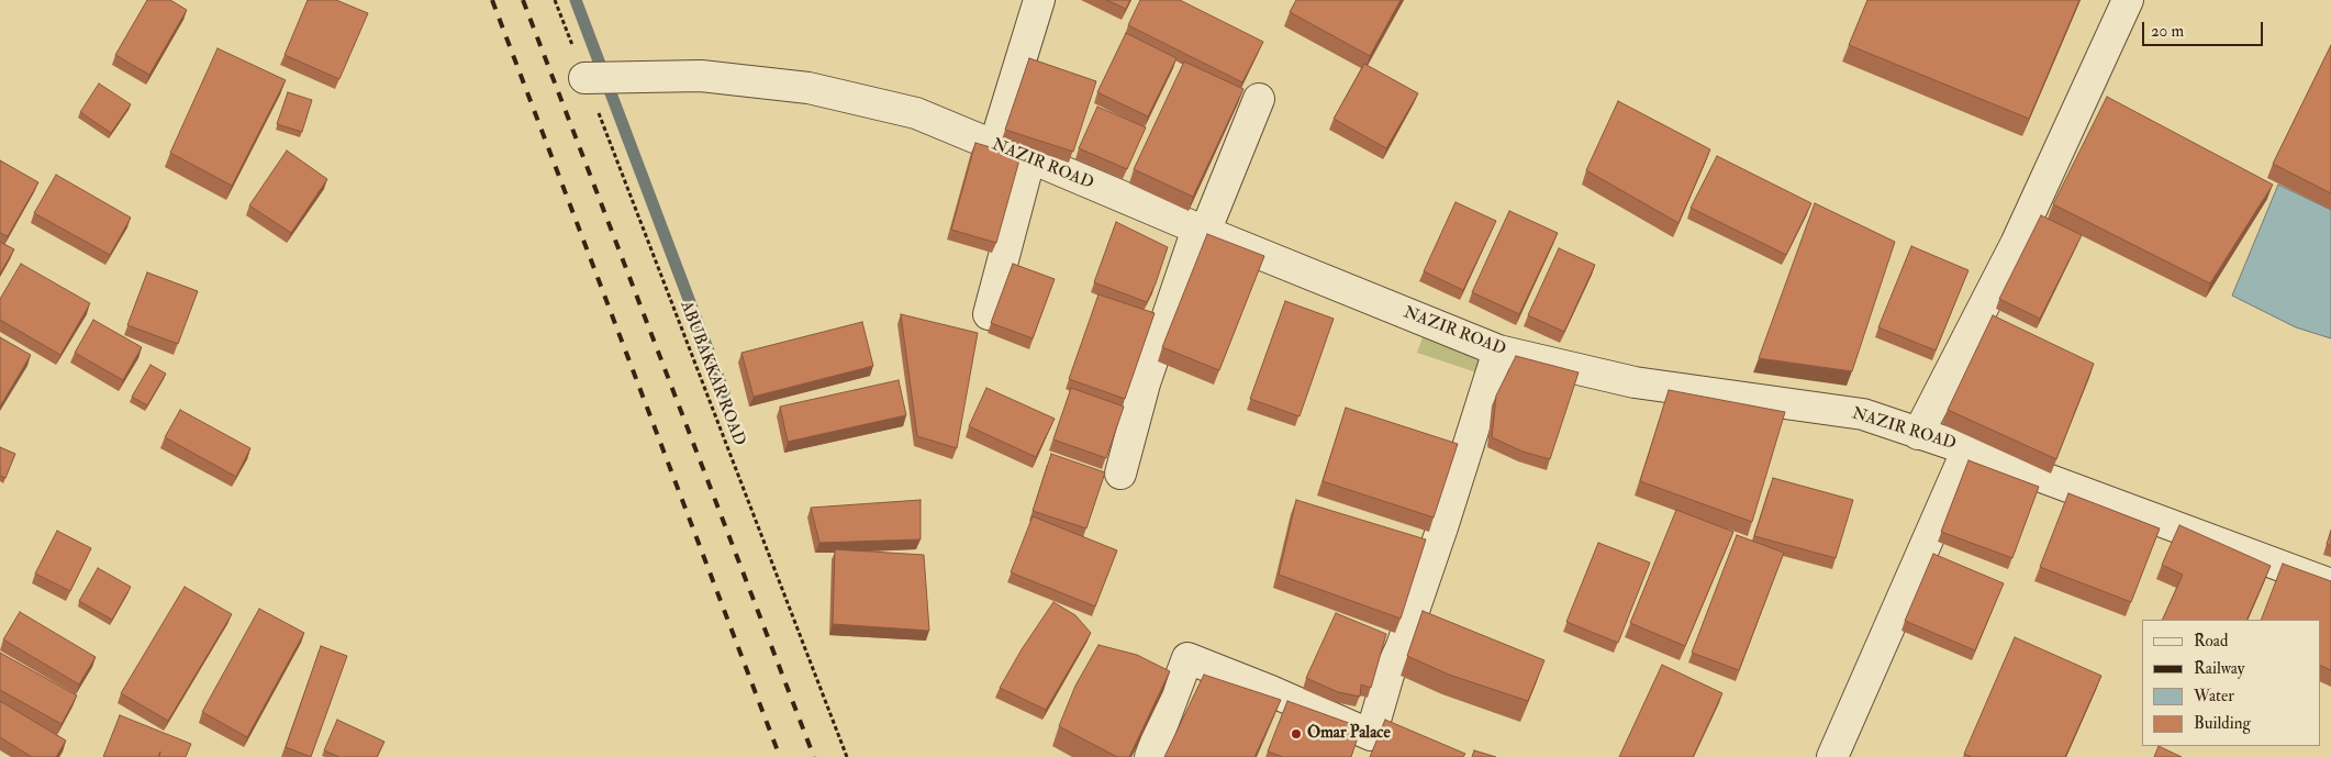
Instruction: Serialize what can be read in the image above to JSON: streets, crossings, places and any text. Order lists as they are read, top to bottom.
{
  "streets": {
    "street": ["NAZIR ROAD"],
    "path": ["ABUBAKKAR ROAD"]
  },
  "crossings": [
    ["NAZIR ROAD", "ABUBAKKAR ROAD"]
  ],
  "places": ["Omar Palace"],
  "legend": [
    "Road",
    "Railway",
    "Water",
    "Building"
  ],
  "scale_bar": "20 m"
}
